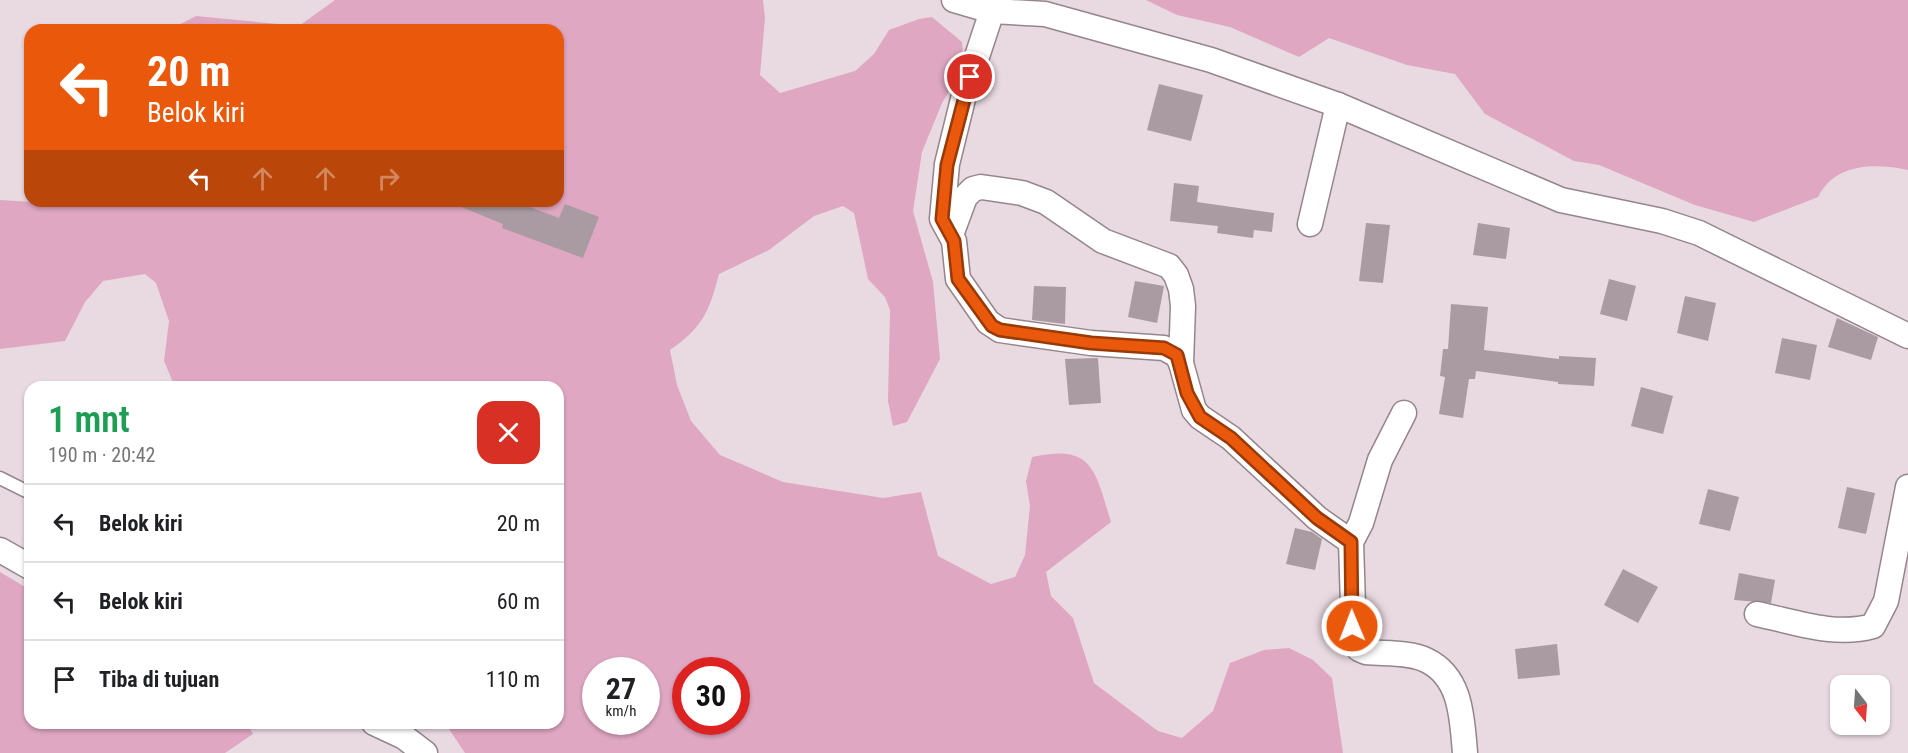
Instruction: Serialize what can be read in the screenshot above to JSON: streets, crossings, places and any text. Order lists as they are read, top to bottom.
{
  "north": "bottom",
  "page": {
    "turn": ["20 m", "Belok kiri"],
    "heading": ["1 mnt", "190 m · 20:42"],
    "list": [
      {
        "name": "Belok kiri",
        "value": "20 m"
      },
      {
        "name": "Belok kiri",
        "value": "60 m"
      },
      {
        "name": "Tiba di tujuan",
        "value": "110 m"
      }
    ],
    "speed": "27 km/h",
    "limit": "30"
  }
}
